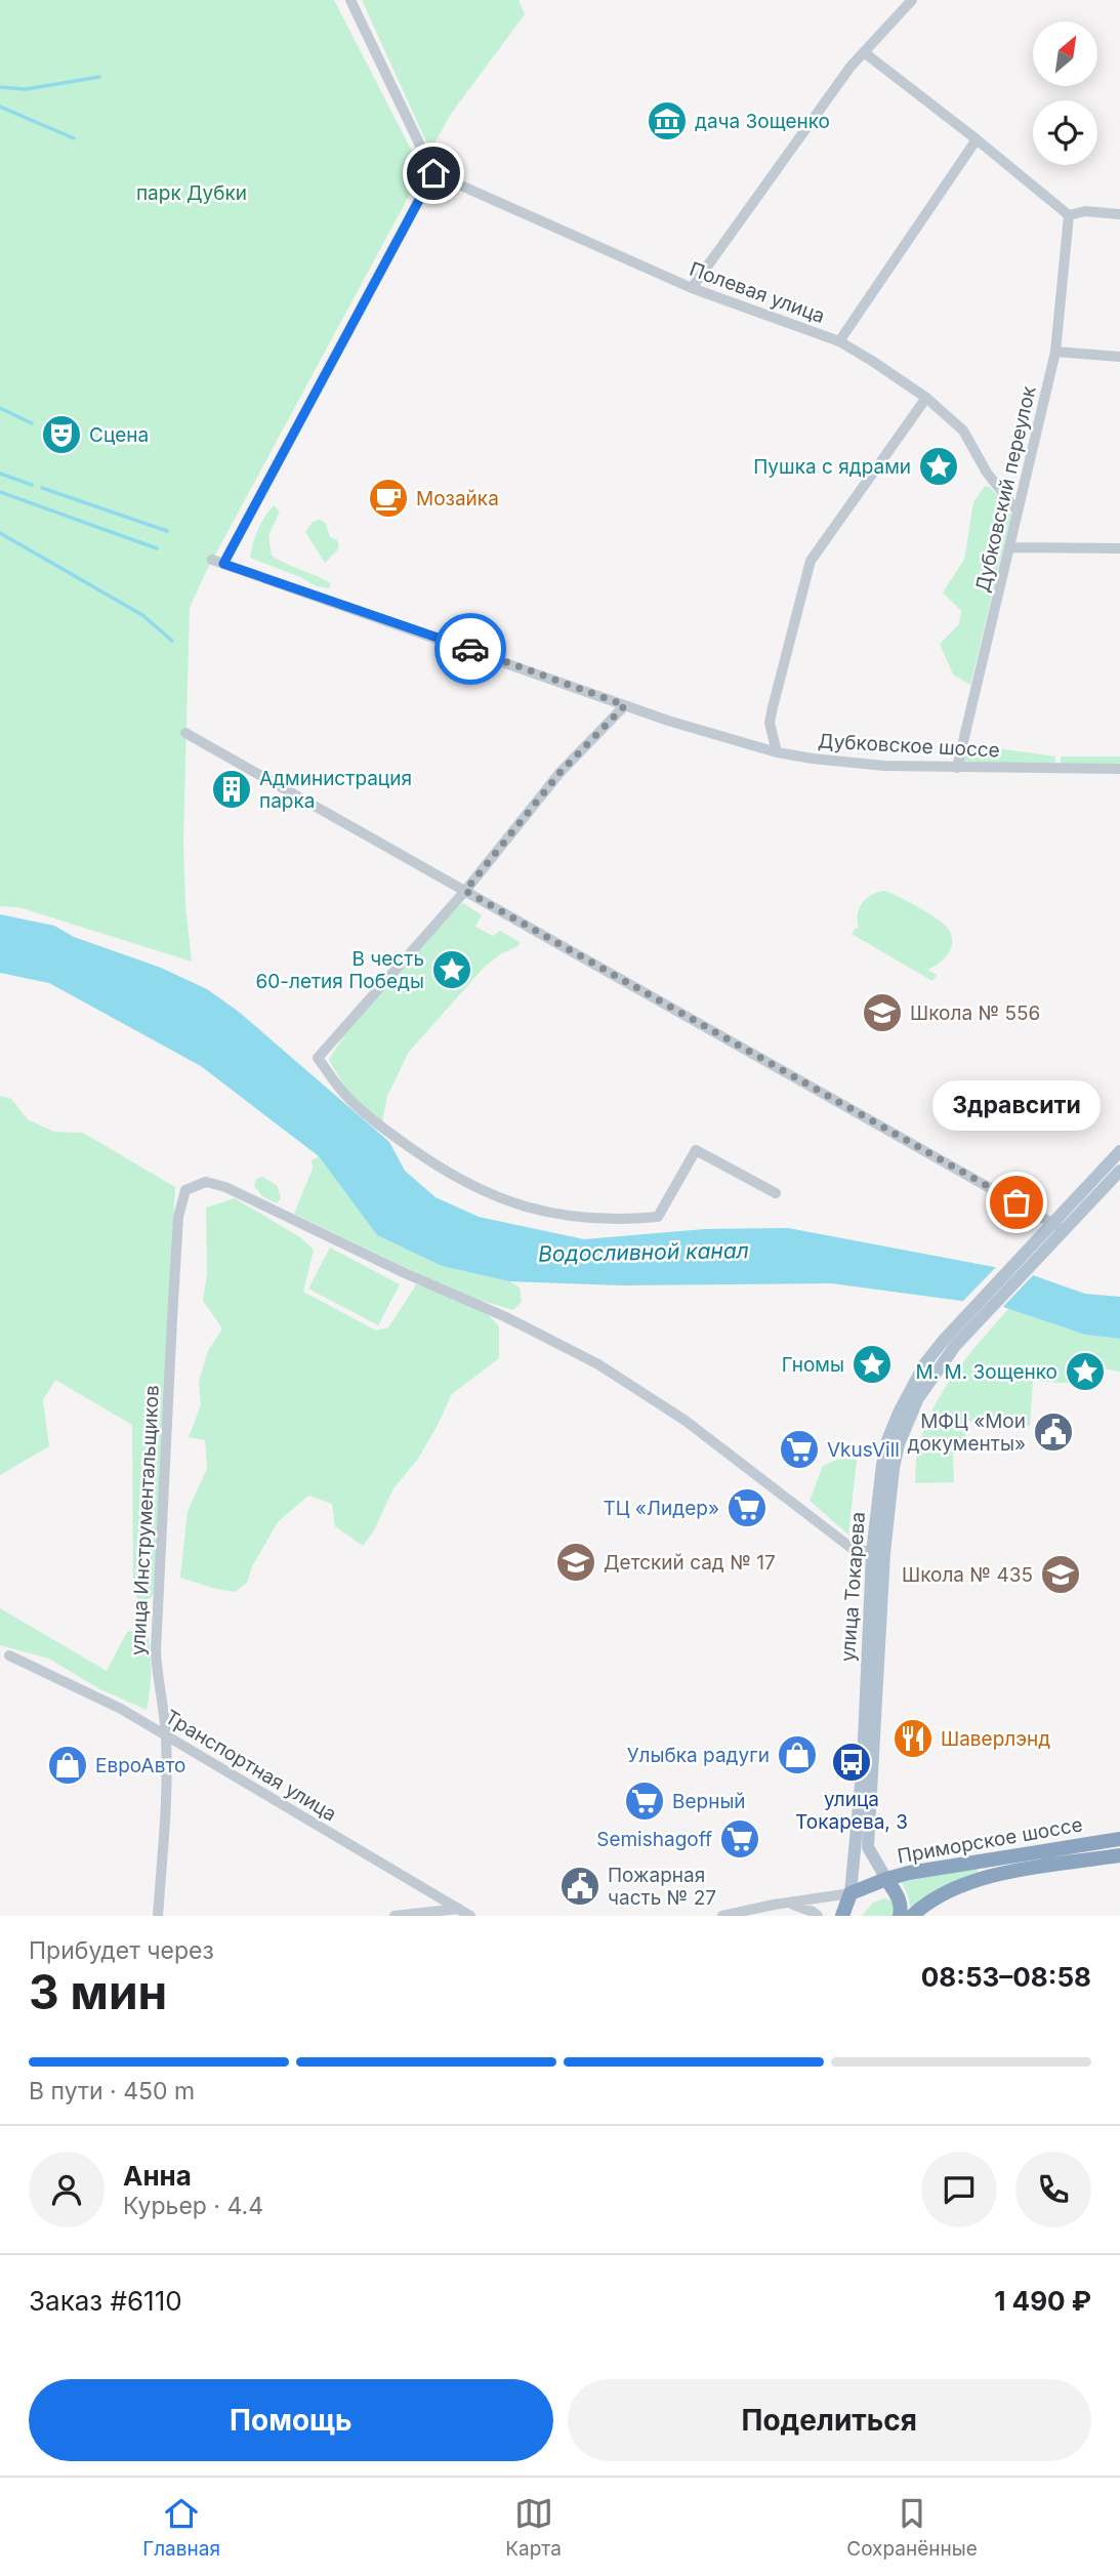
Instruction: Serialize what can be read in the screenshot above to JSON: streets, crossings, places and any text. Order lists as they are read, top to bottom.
{
  "streets": {
    "highway": ["Приморское шоссе"],
    "main road": ["улица Токарева"],
    "street": [
      "Полевая улица",
      "Дубковский переулок",
      "Дубковское шоссе",
      "улица Инструментальщиков",
      "Транспортная улица"
    ]
  },
  "crossings": [
    ["Полевая улица", "Дубковский переулок"],
    ["Полевая улица", "Дубковское шоссе"],
    ["Дубковский переулок", "Дубковское шоссе"],
    ["улица Инструментальщиков", "улица Токарева"],
    ["улица Инструментальщиков", "Транспортная улица"],
    ["улица Токарева", "Приморское шоссе"]
  ],
  "water": ["Водосливной канал"],
  "parks": ["парк Дубки"],
  "places": {
    "museum": ["дача Зощенко"],
    "theatre": ["Сцена"],
    "place": [
      "Пушка с ядрами",
      "В честь 60-летия Победы",
      "Гномы",
      "М. М. Зощенко"
    ],
    "cafe": ["Мозайка"],
    "building": ["Администрация парка"],
    "school or university": ["Школа № 556", "Детский сад № 17", "Школа № 435"],
    "other": ["Здравсити"],
    "public building": ["МФЦ «Мои документы»", "Пожарная часть № 27"],
    "supermarket": [
      "VkusVill",
      "ТЦ «Лидер»",
      "Верный",
      "Semishagoff"
    ],
    "restaurant": ["Шаверлэнд"],
    "shop": ["Улыбка радуги", "ЕвроАвто"],
    "bus stop": ["улица Токарева, 3"]
  },
  "north": "top right",
  "page": {
    "bubble": "Здравсити",
    "heading": ["3 мин", "Прибудет через", "08:53–08:58"],
    "panel": [
      "Анна",
      "Курьер · 4.4",
      "Заказ #6110",
      "1 490 ₽"
    ],
    "bar": "В пути · 450 m",
    "buttons": ["Помощь", "Поделиться"],
    "tabs": ["Главная", "Карта", "Сохранённые"]
  }
}
